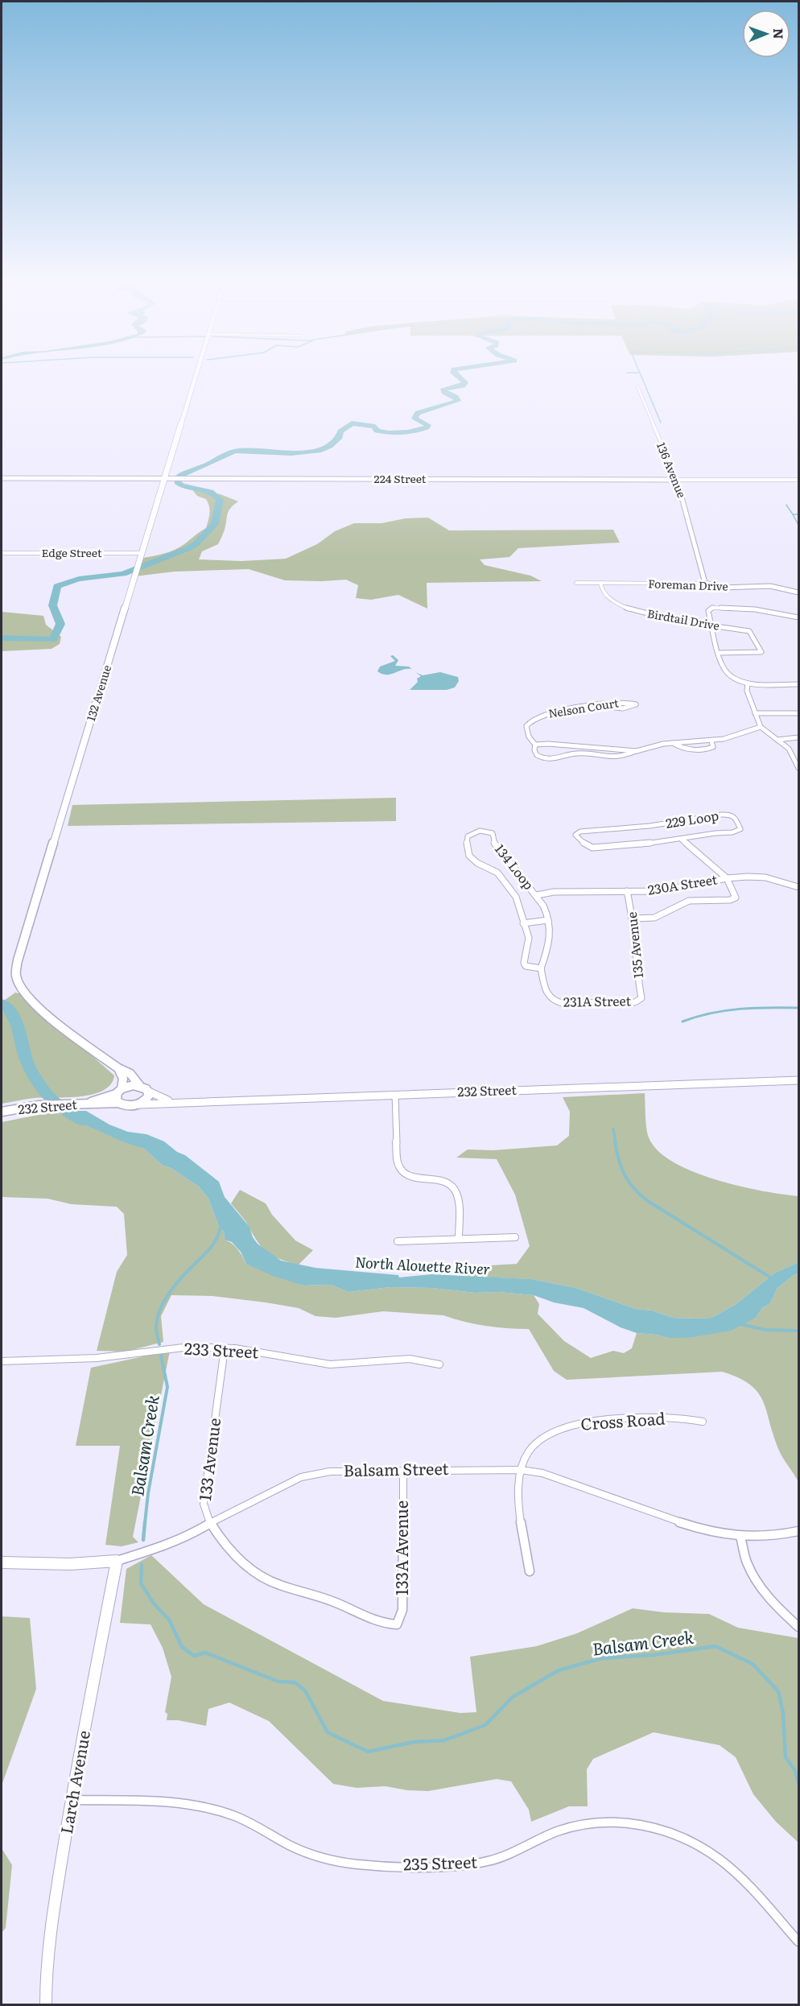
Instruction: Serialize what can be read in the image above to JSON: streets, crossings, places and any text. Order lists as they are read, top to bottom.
{
  "streets": {
    "main road": ["132 Avenue", "232 Street"],
    "street": [
      "136 Avenue",
      "224 Street",
      "Edge Street",
      "Foreman Drive",
      "Birdtail Drive",
      "Nelson Court",
      "229 Loop",
      "134 Loop",
      "230A Street",
      "135 Avenue",
      "231A Street",
      "233 Street",
      "Cross Road",
      "133 Avenue",
      "Balsam Street",
      "133A Avenue",
      "Larch Avenue",
      "235 Street"
    ]
  },
  "crossings": [
    ["136 Avenue", "224 Street"],
    ["136 Avenue", "Foreman Drive"],
    ["224 Street", "132 Avenue"],
    ["Edge Street", "132 Avenue"],
    ["Foreman Drive", "Birdtail Drive"],
    ["132 Avenue", "232 Street"],
    ["134 Loop", "230A Street"],
    ["134 Loop", "231A Street"],
    ["230A Street", "135 Avenue"],
    ["135 Avenue", "231A Street"],
    ["233 Street", "133 Avenue"],
    ["Cross Road", "Balsam Street"],
    ["133 Avenue", "Balsam Street"],
    ["133 Avenue", "133A Avenue"],
    ["Balsam Street", "133A Avenue"],
    ["Balsam Street", "Larch Avenue"],
    ["Larch Avenue", "235 Street"]
  ],
  "water": ["North Alouette River", "Balsam Creek"],
  "north": "right"
}
